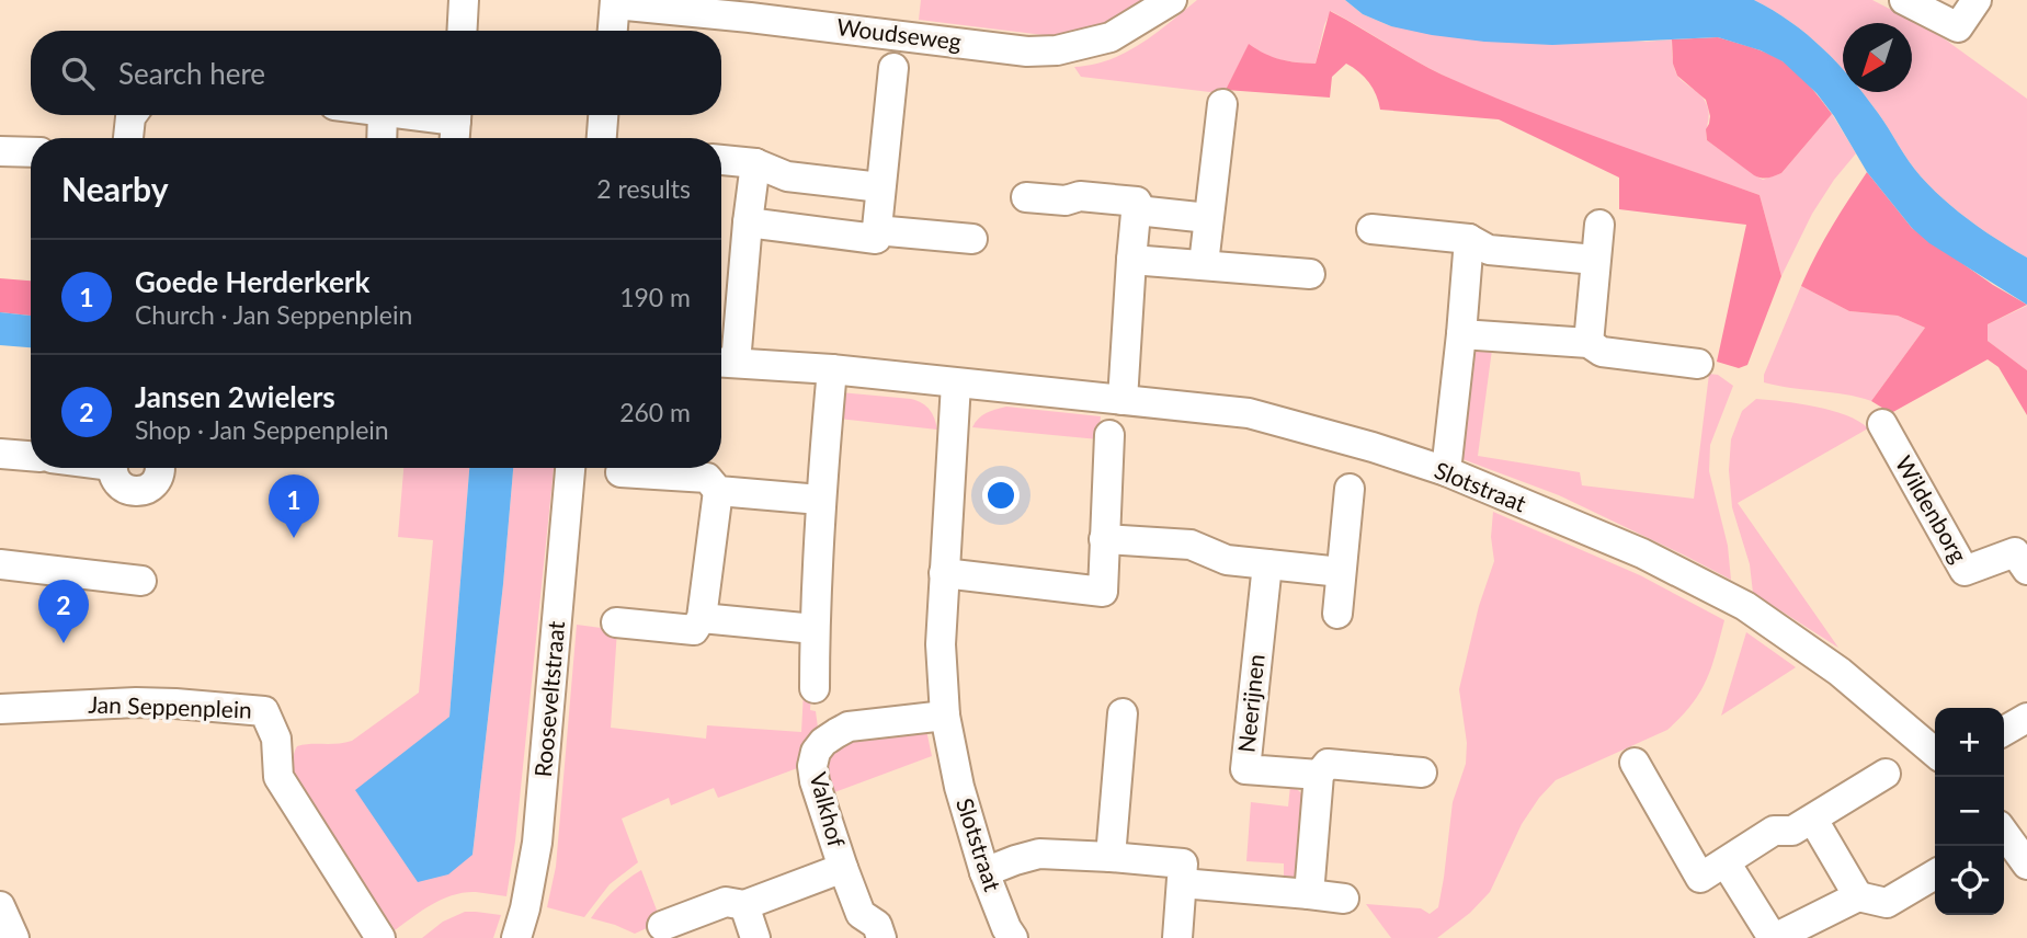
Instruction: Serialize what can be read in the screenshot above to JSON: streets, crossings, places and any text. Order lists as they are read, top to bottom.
{
  "streets": {
    "street": [
      "Woudseweg",
      "Slotstraat",
      "Wildenborg",
      "Rooseveltstraat",
      "Neerijnen",
      "Jan Seppenplein",
      "Valkhof"
    ]
  },
  "crossings": [
    ["Slotstraat", "Valkhof"]
  ],
  "north": "bottom left",
  "page": {
    "search": "Search here",
    "heading": ["Nearby", "2 results"],
    "list": [
      {
        "mark": "1",
        "name": "Goede Herderkerk",
        "note": "Church · Jan Seppenplein",
        "value": "190 m"
      },
      {
        "mark": "2",
        "name": "Jansen 2wielers",
        "note": "Shop · Jan Seppenplein",
        "value": "260 m"
      }
    ],
    "pins": ["1", "2"],
    "map_buttons": ["+", "−"]
  }
}
